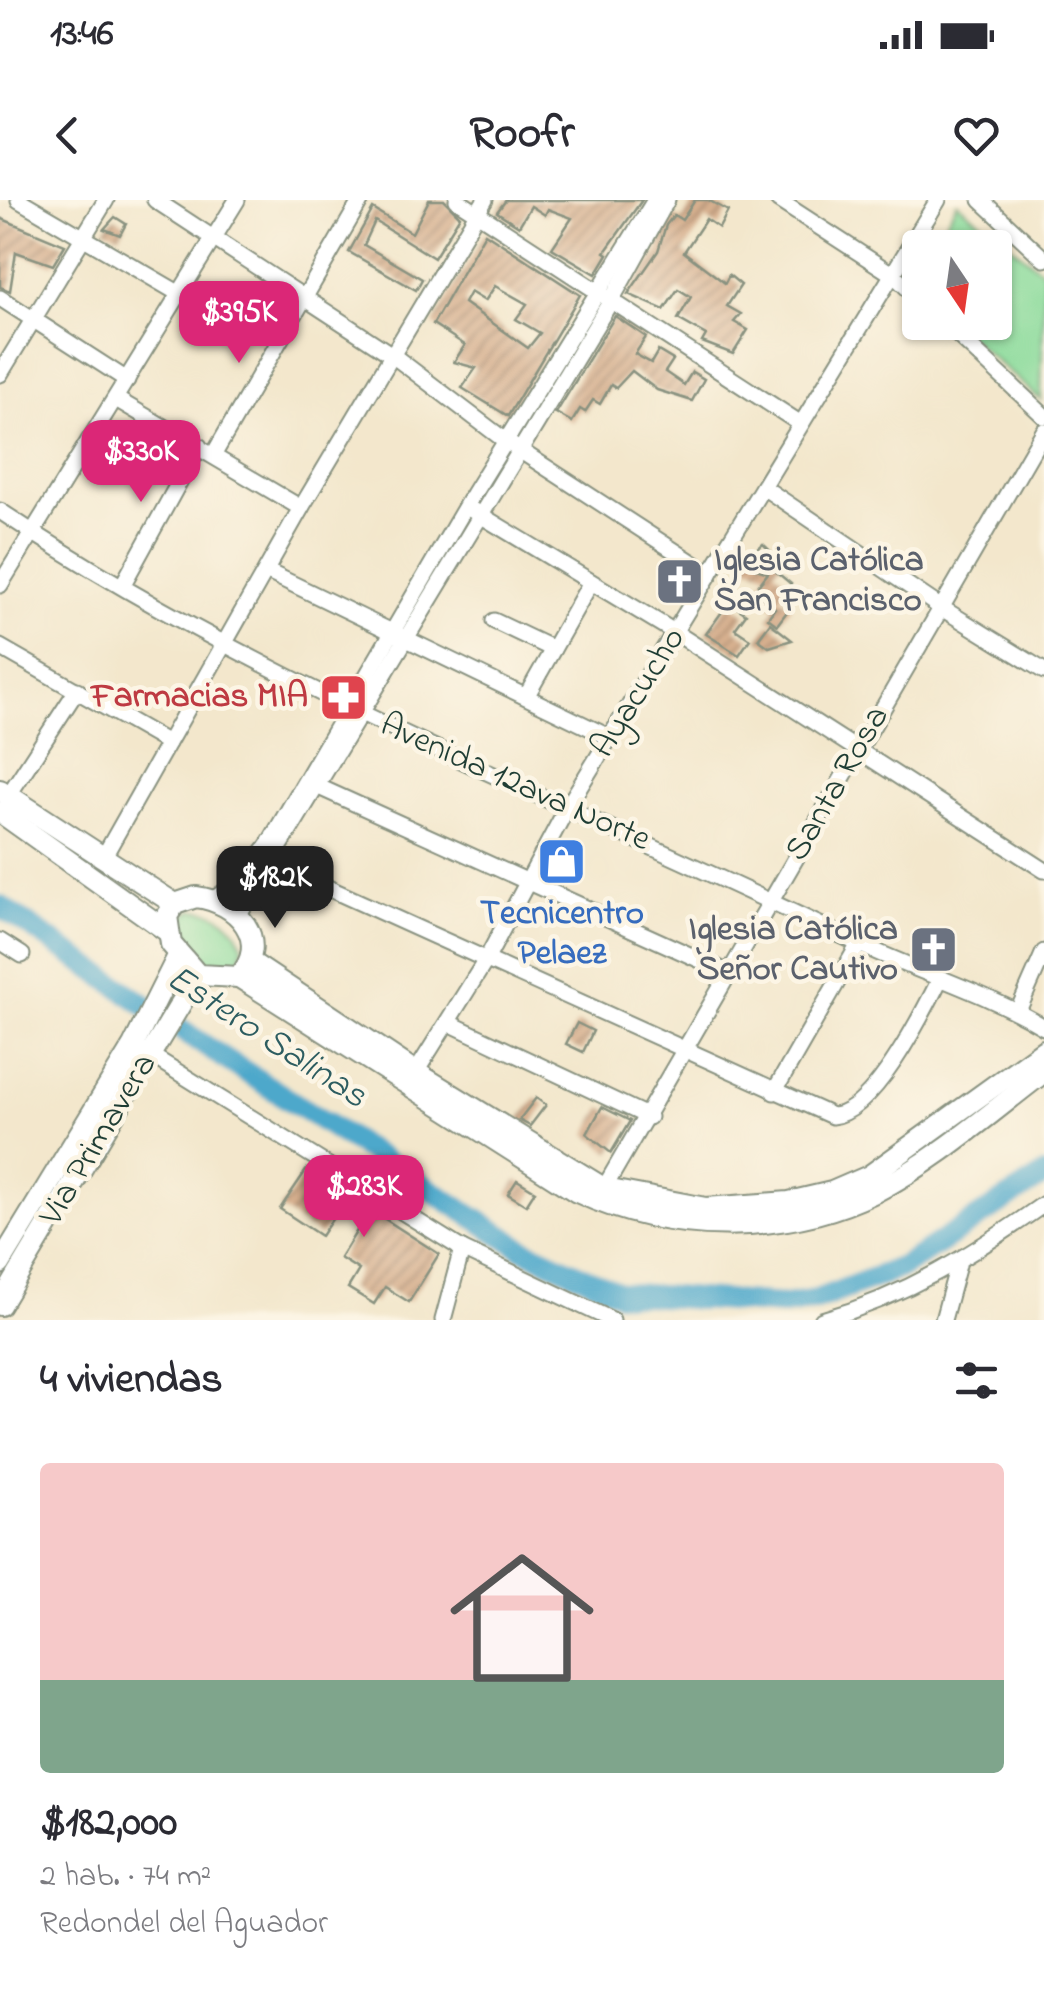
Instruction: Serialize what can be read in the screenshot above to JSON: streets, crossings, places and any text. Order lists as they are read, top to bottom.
{
  "streets": {
    "main road": ["Via Primavera"],
    "street": ["Ayacucho", "Avenida 12ava Norte", "Santa Rosa"]
  },
  "crossings": [
    ["Ayacucho", "Avenida 12ava Norte"],
    ["Avenida 12ava Norte", "Santa Rosa"]
  ],
  "water": ["Estero Salinas"],
  "places": {
    "church": ["Iglesia Católica San Francisco", "Iglesia Católica Señor Cautivo"],
    "pharmacy": ["Farmacias MIA"],
    "shop": ["Tecnicentro Pelaez"]
  },
  "north": "bottom",
  "page": {
    "status": "13:46",
    "header": "Roofr",
    "price": [
      "$395K",
      "$330K",
      "$182K",
      "$283K"
    ],
    "heading": "4 viviendas",
    "list": [
      {
        "name": "$182,000",
        "note": "2 hab. · 74 m² · Redondel del Aguador"
      }
    ]
  }
}
